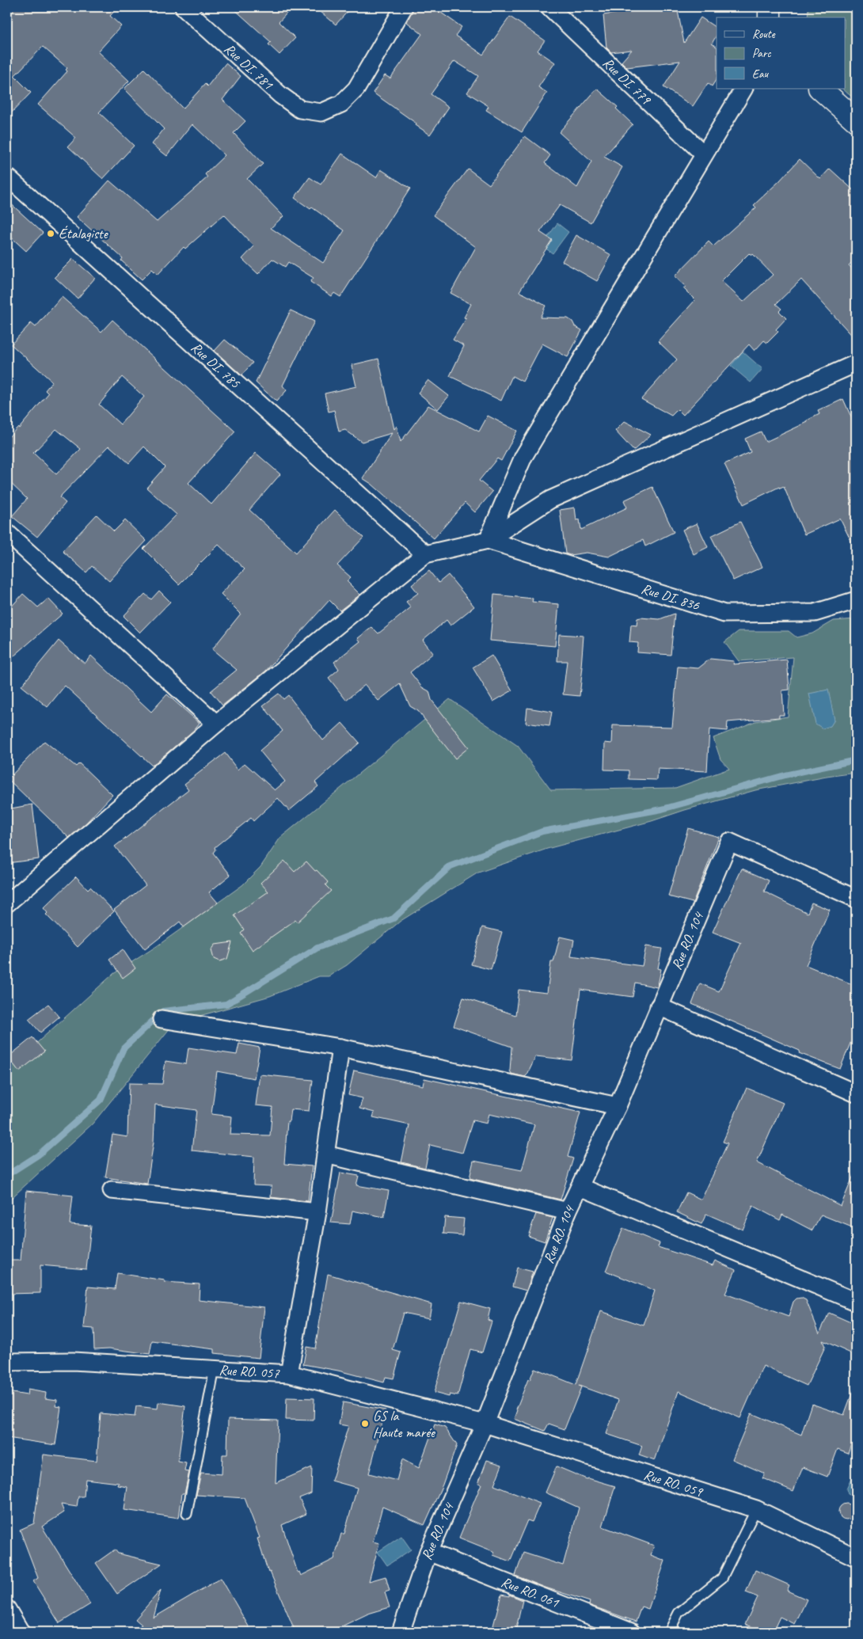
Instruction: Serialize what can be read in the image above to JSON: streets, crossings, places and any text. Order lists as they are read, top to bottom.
{
  "streets": {
    "street": [
      "Rue DI. 781",
      "Rue DI. 779",
      "Rue DI. 785",
      "Rue DI. 836",
      "Rue RO. 104",
      "Rue RO. 057",
      "Rue RO. 059",
      "Rue RO. 061"
    ]
  },
  "crossings": [
    ["Rue RO. 104", "Rue RO. 057"],
    ["Rue RO. 104", "Rue RO. 059"],
    ["Rue RO. 104", "Rue RO. 061"],
    ["Rue RO. 057", "Rue RO. 059"]
  ],
  "places": ["Étalagiste", "GS la Haute marée"],
  "legend": ["Route", "Parc", "Eau"]
}
